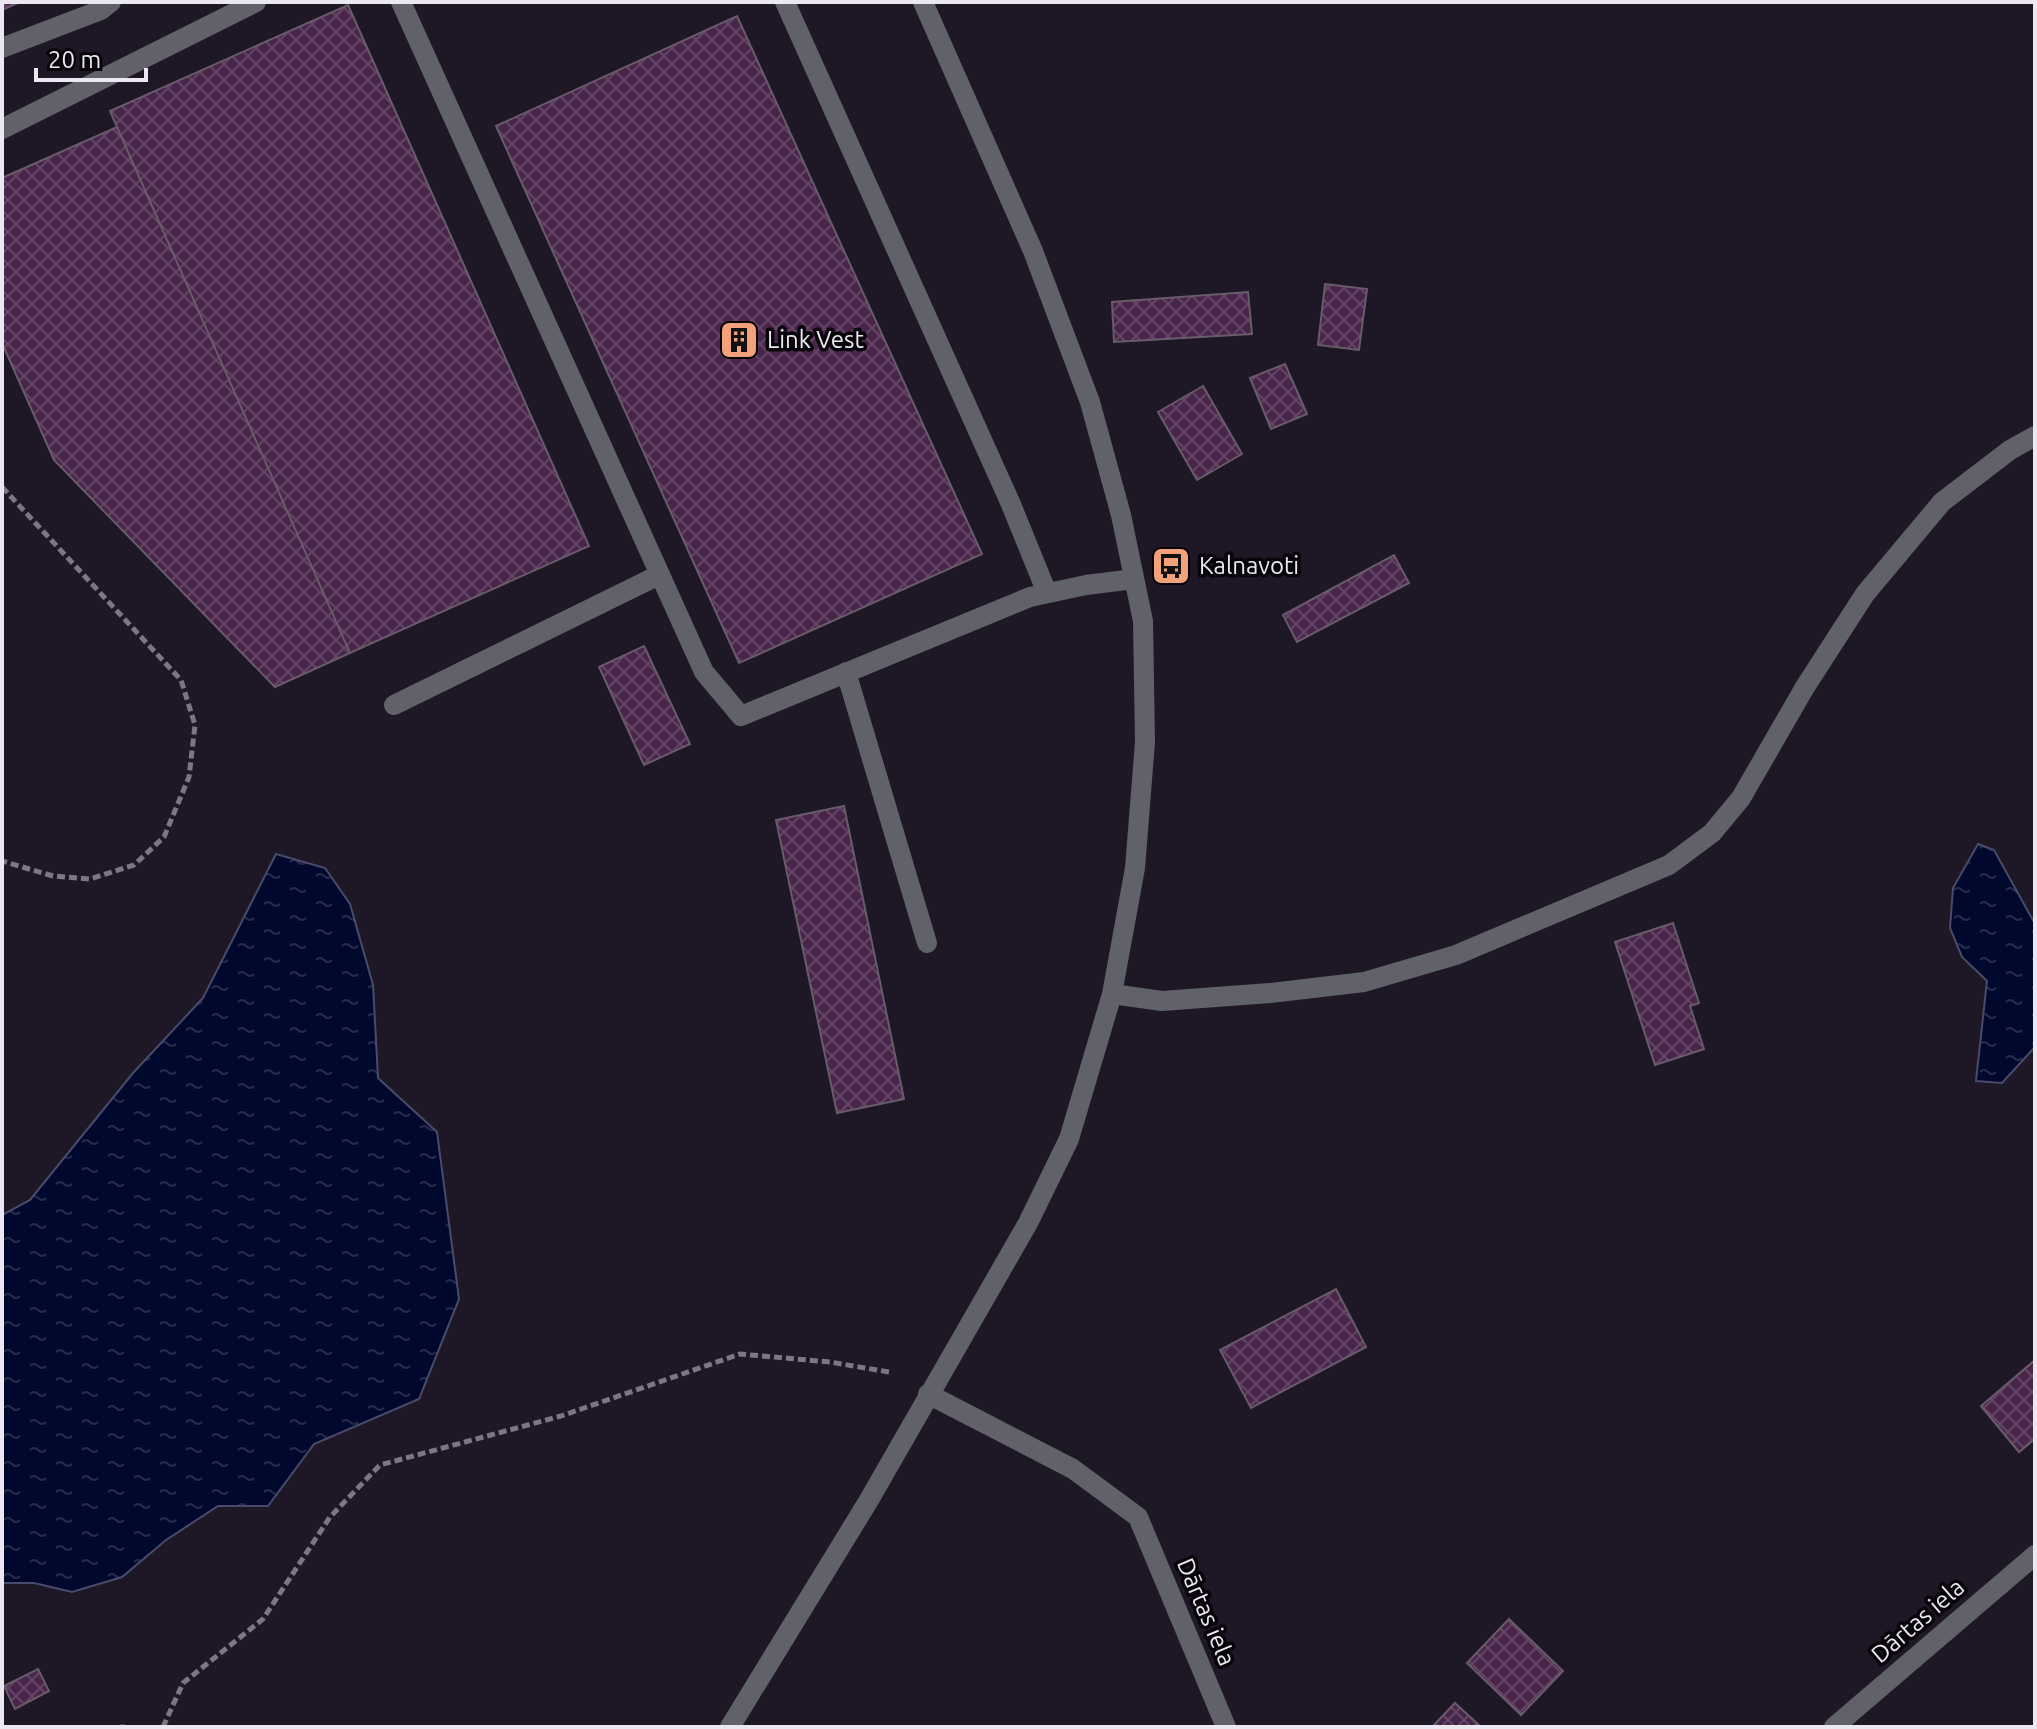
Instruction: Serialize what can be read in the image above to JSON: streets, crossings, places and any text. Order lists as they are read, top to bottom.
{
  "streets": {
    "street": ["Dārtas iela"]
  },
  "places": {
    "building": ["Link Vest"],
    "bus stop": ["Kalnavoti"]
  },
  "scale_bar": "20 m"
}
